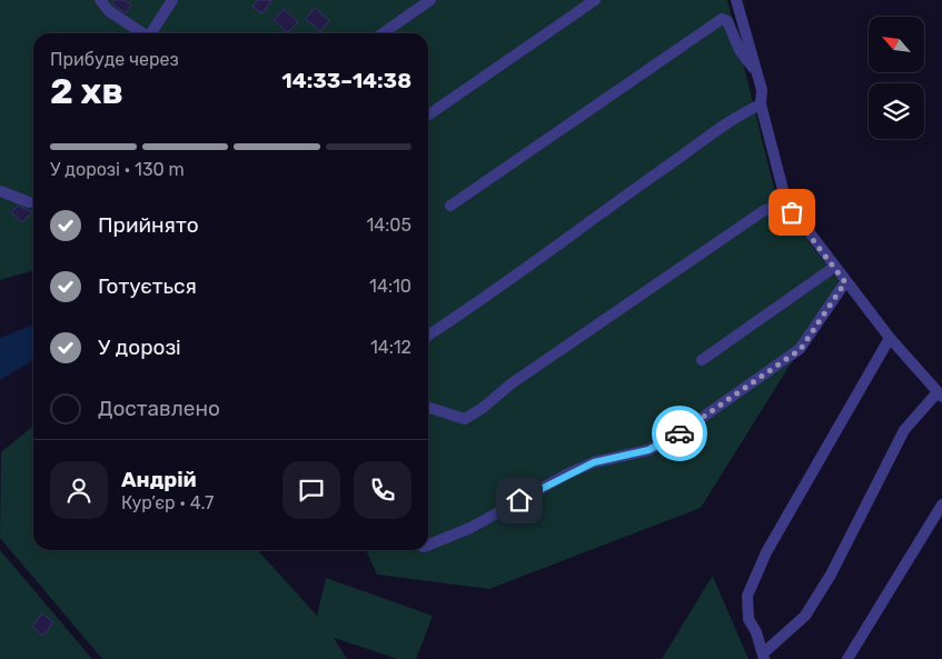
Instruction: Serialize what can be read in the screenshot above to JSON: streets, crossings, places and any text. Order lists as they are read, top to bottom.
{
  "north": "top left",
  "page": {
    "heading": ["2 хв", "Прибуде через", "14:33–14:38"],
    "panel": ["Андрій", "Кур’єр · 4.7"],
    "bar": "У дорозі · 130 m",
    "list": [
      ["Прийнято", "14:05"],
      ["Готується", "14:10"],
      ["У дорозі", "14:12"],
      "Доставлено"
    ]
  }
}
